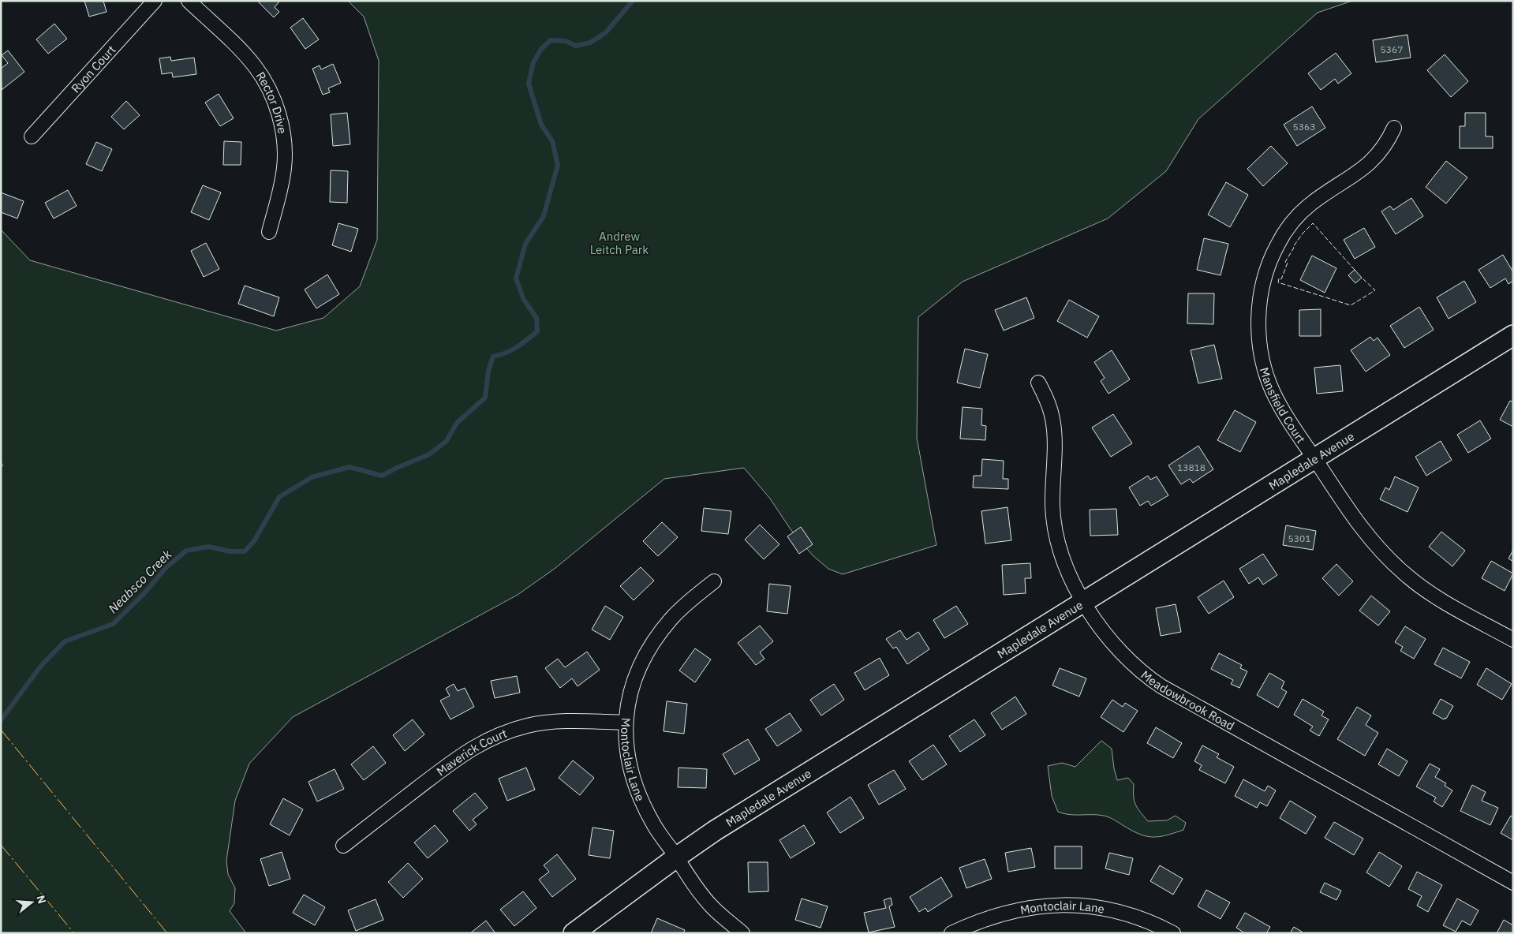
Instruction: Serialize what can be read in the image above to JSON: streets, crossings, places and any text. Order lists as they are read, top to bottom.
{
  "streets": {
    "street": [
      "Ryon Court",
      "Rector Drive",
      "Mansfield Court",
      "Mapledale Avenue",
      "Meadowbrook Road",
      "Maverick Court",
      "Montoclair Lane"
    ]
  },
  "crossings": [
    ["Mansfield Court", "Mapledale Avenue"],
    ["Mapledale Avenue", "Meadowbrook Road"],
    ["Mapledale Avenue", "Montoclair Lane"],
    ["Maverick Court", "Montoclair Lane"]
  ],
  "water": ["Neabsco Creek"],
  "parks": ["Andrew Leitch Park"],
  "house_numbers": [
    "5367",
    "5363",
    "13818",
    "5301"
  ],
  "north": "right"
}
